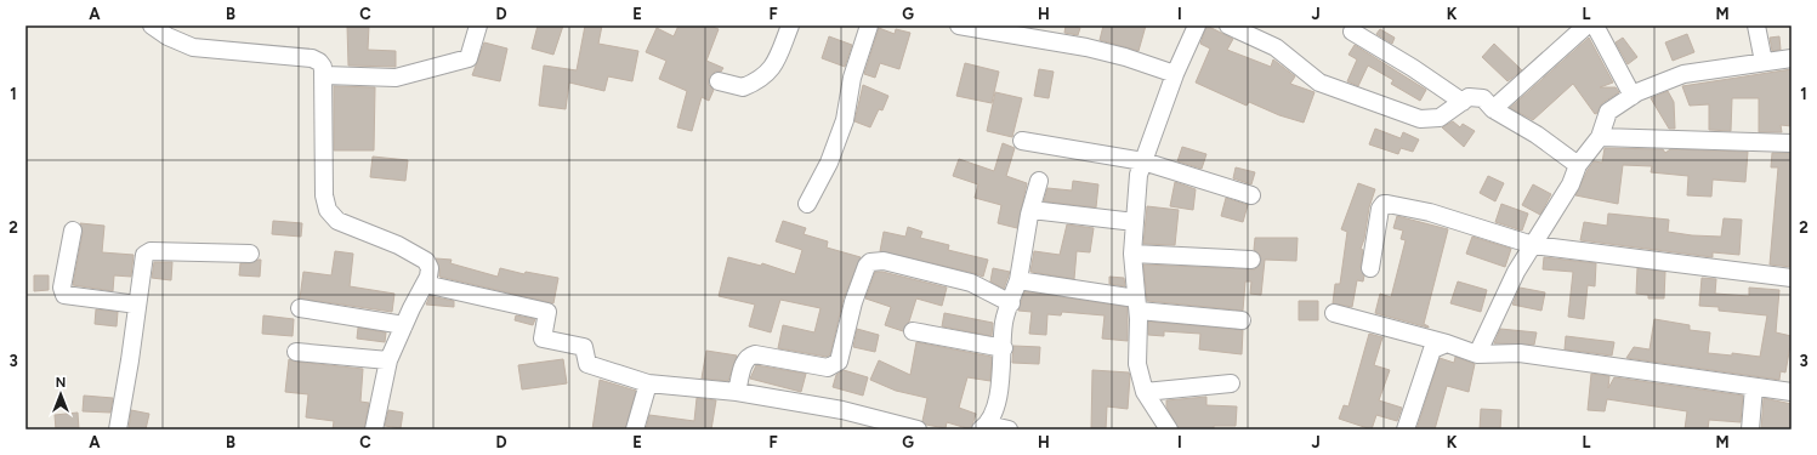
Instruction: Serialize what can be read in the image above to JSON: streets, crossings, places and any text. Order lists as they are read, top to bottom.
{
  "north": "top",
  "grid": {
    "columns": [
      "A",
      "B",
      "C",
      "D",
      "E",
      "F",
      "G",
      "H",
      "I",
      "J",
      "K",
      "L",
      "M"
    ],
    "rows": ["1", "2", "3"]
  }
}
